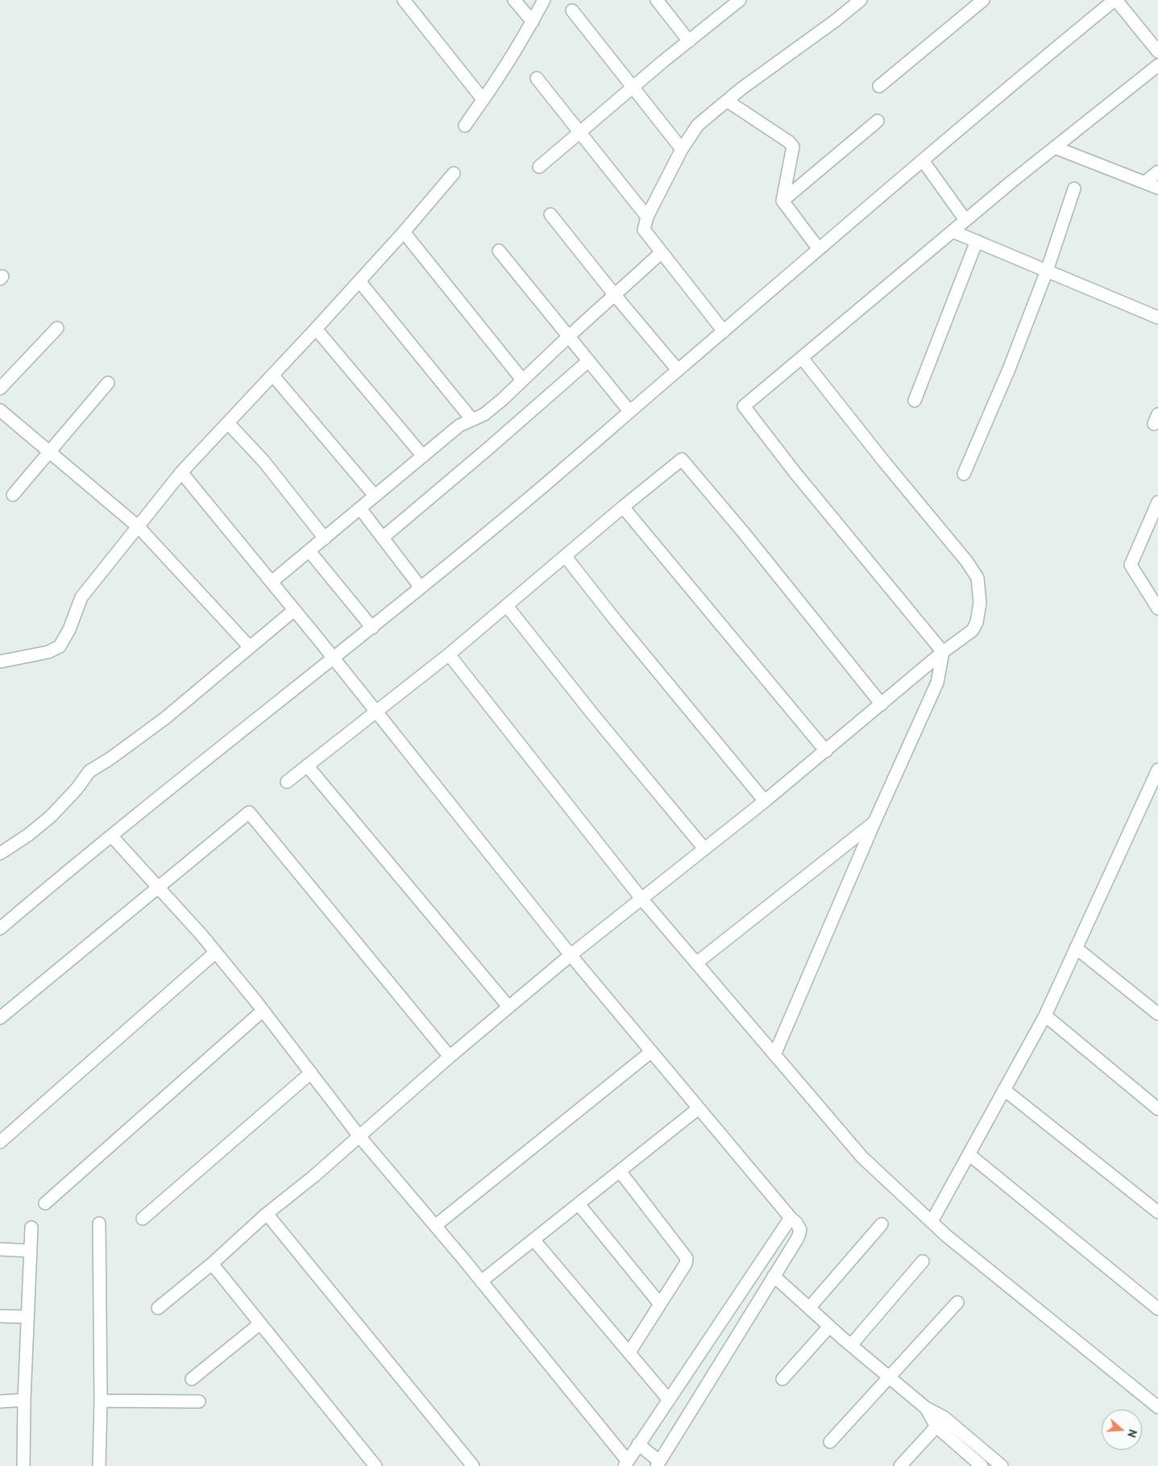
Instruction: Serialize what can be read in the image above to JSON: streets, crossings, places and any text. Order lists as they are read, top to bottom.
{
  "north": "right"
}
